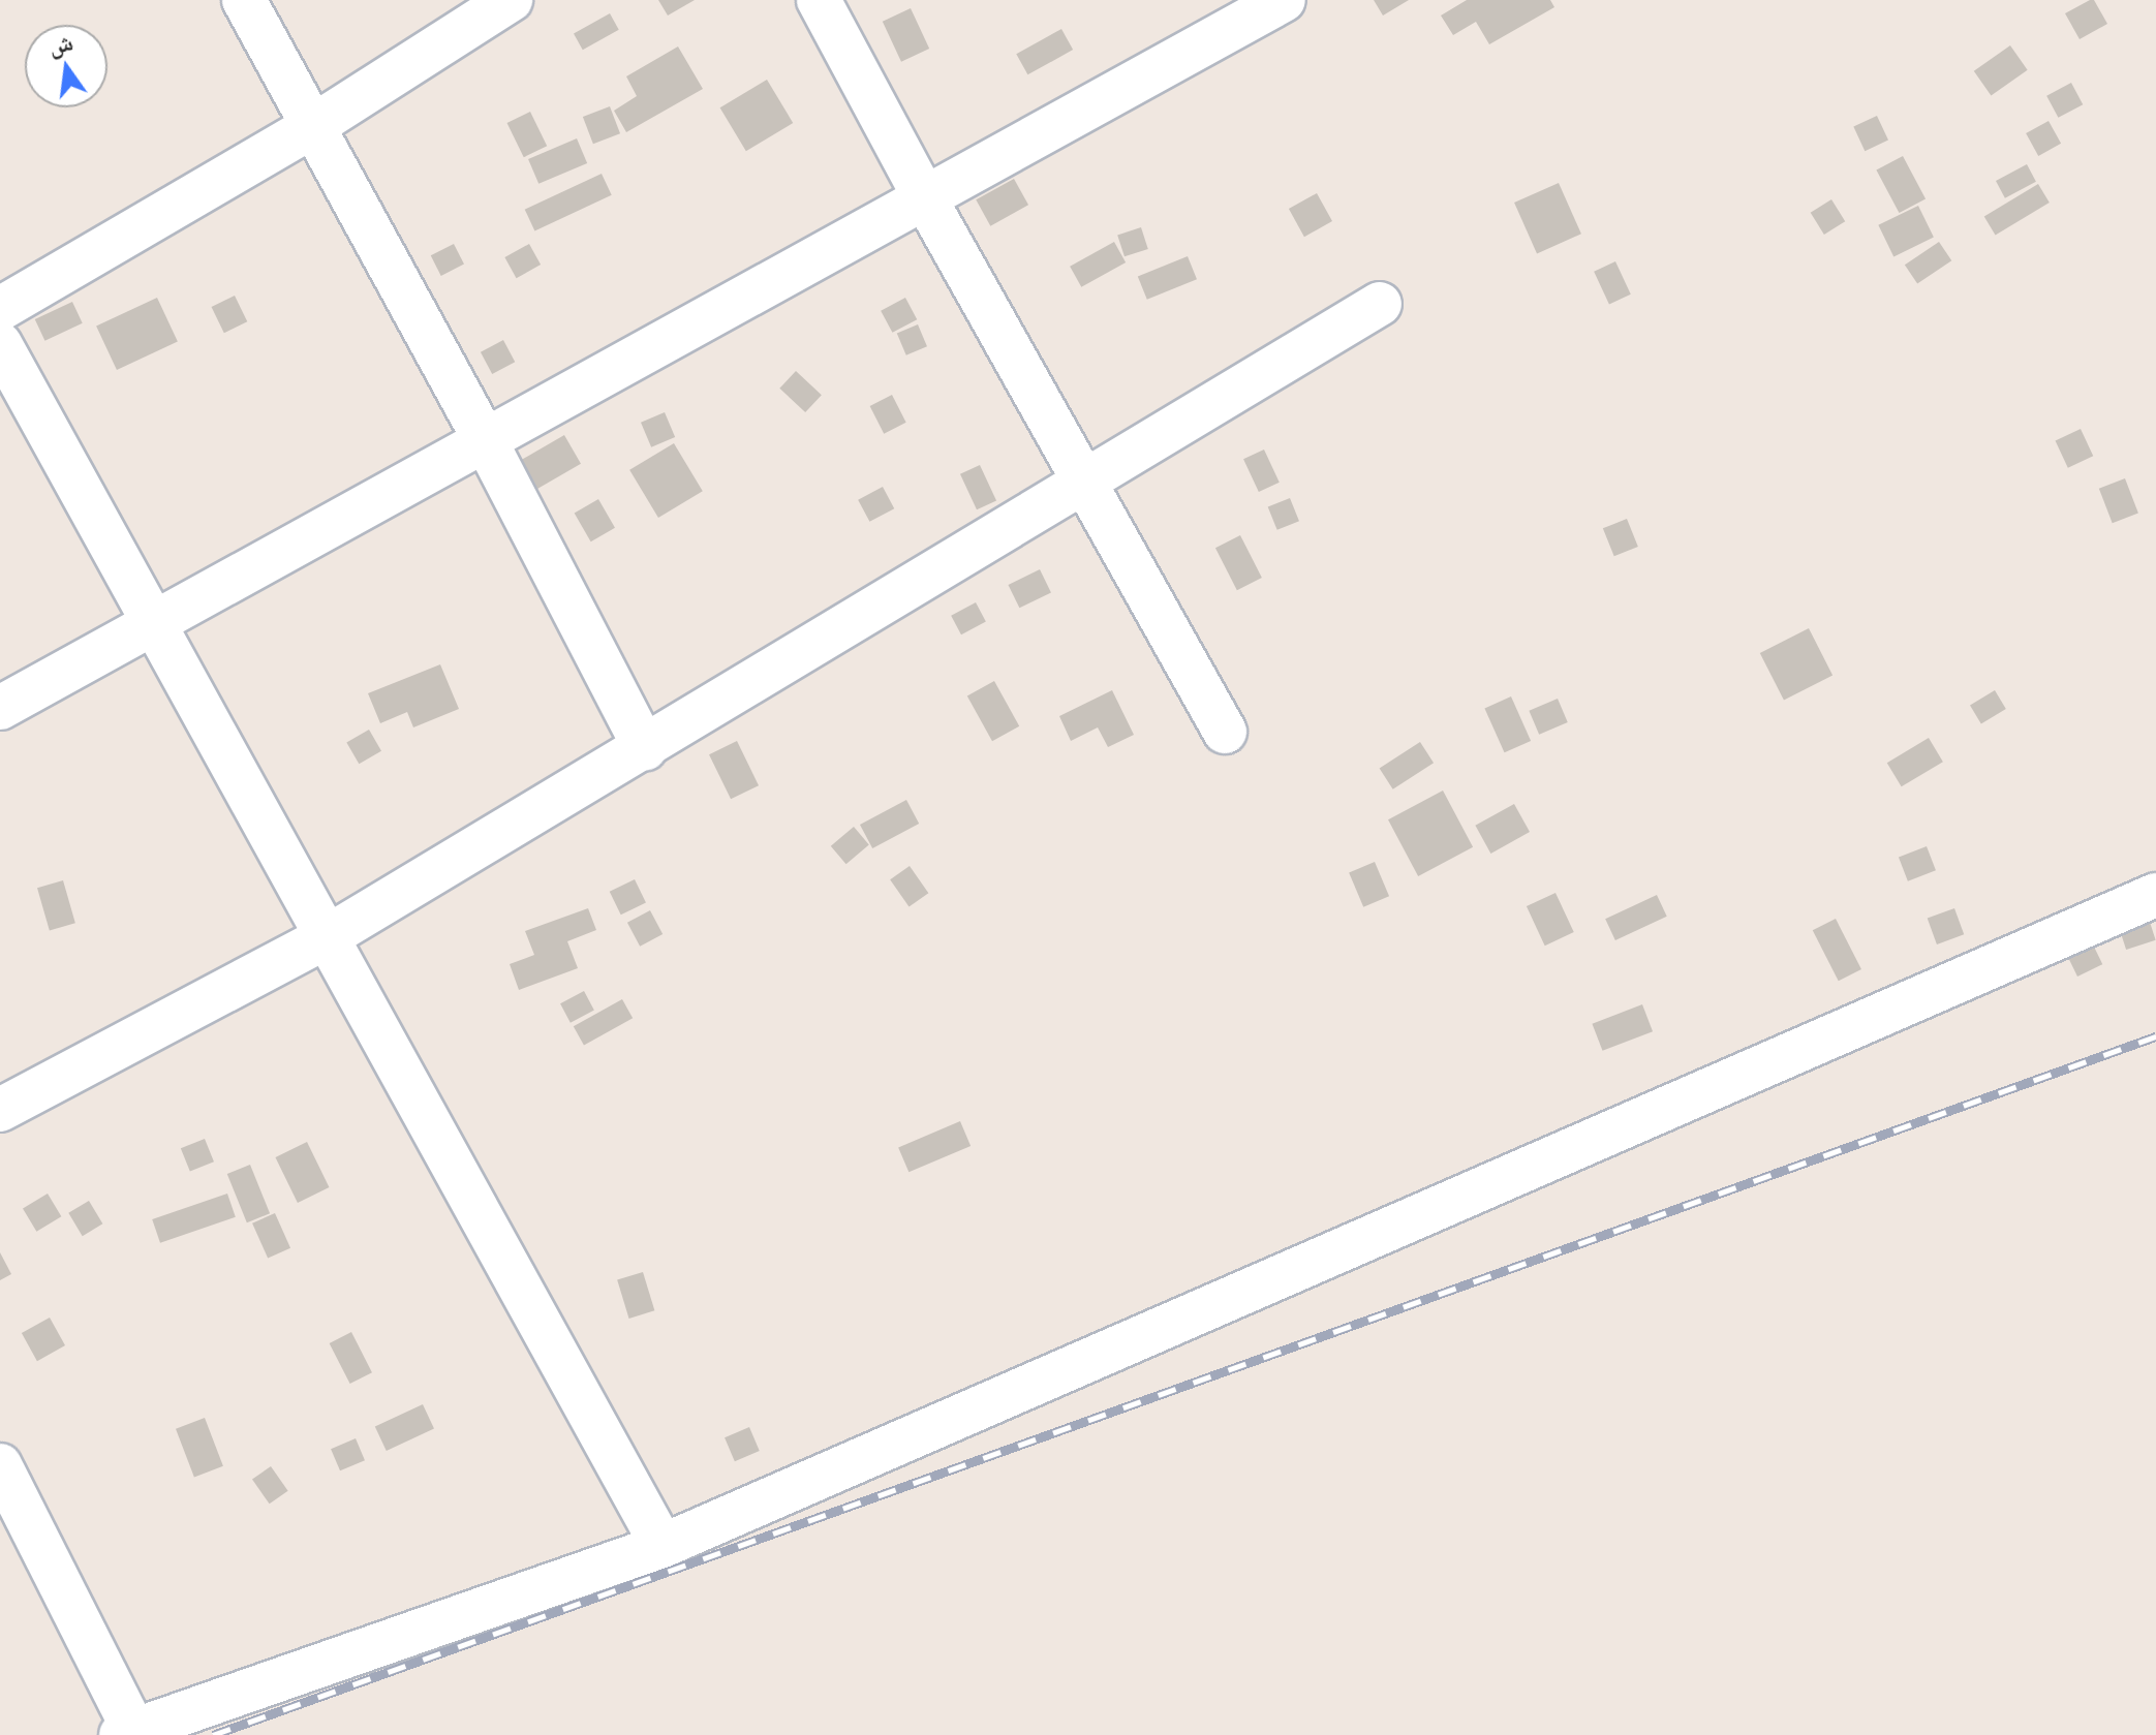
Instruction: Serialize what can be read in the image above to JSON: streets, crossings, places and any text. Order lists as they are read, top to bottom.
{
  "north": "top"
}
